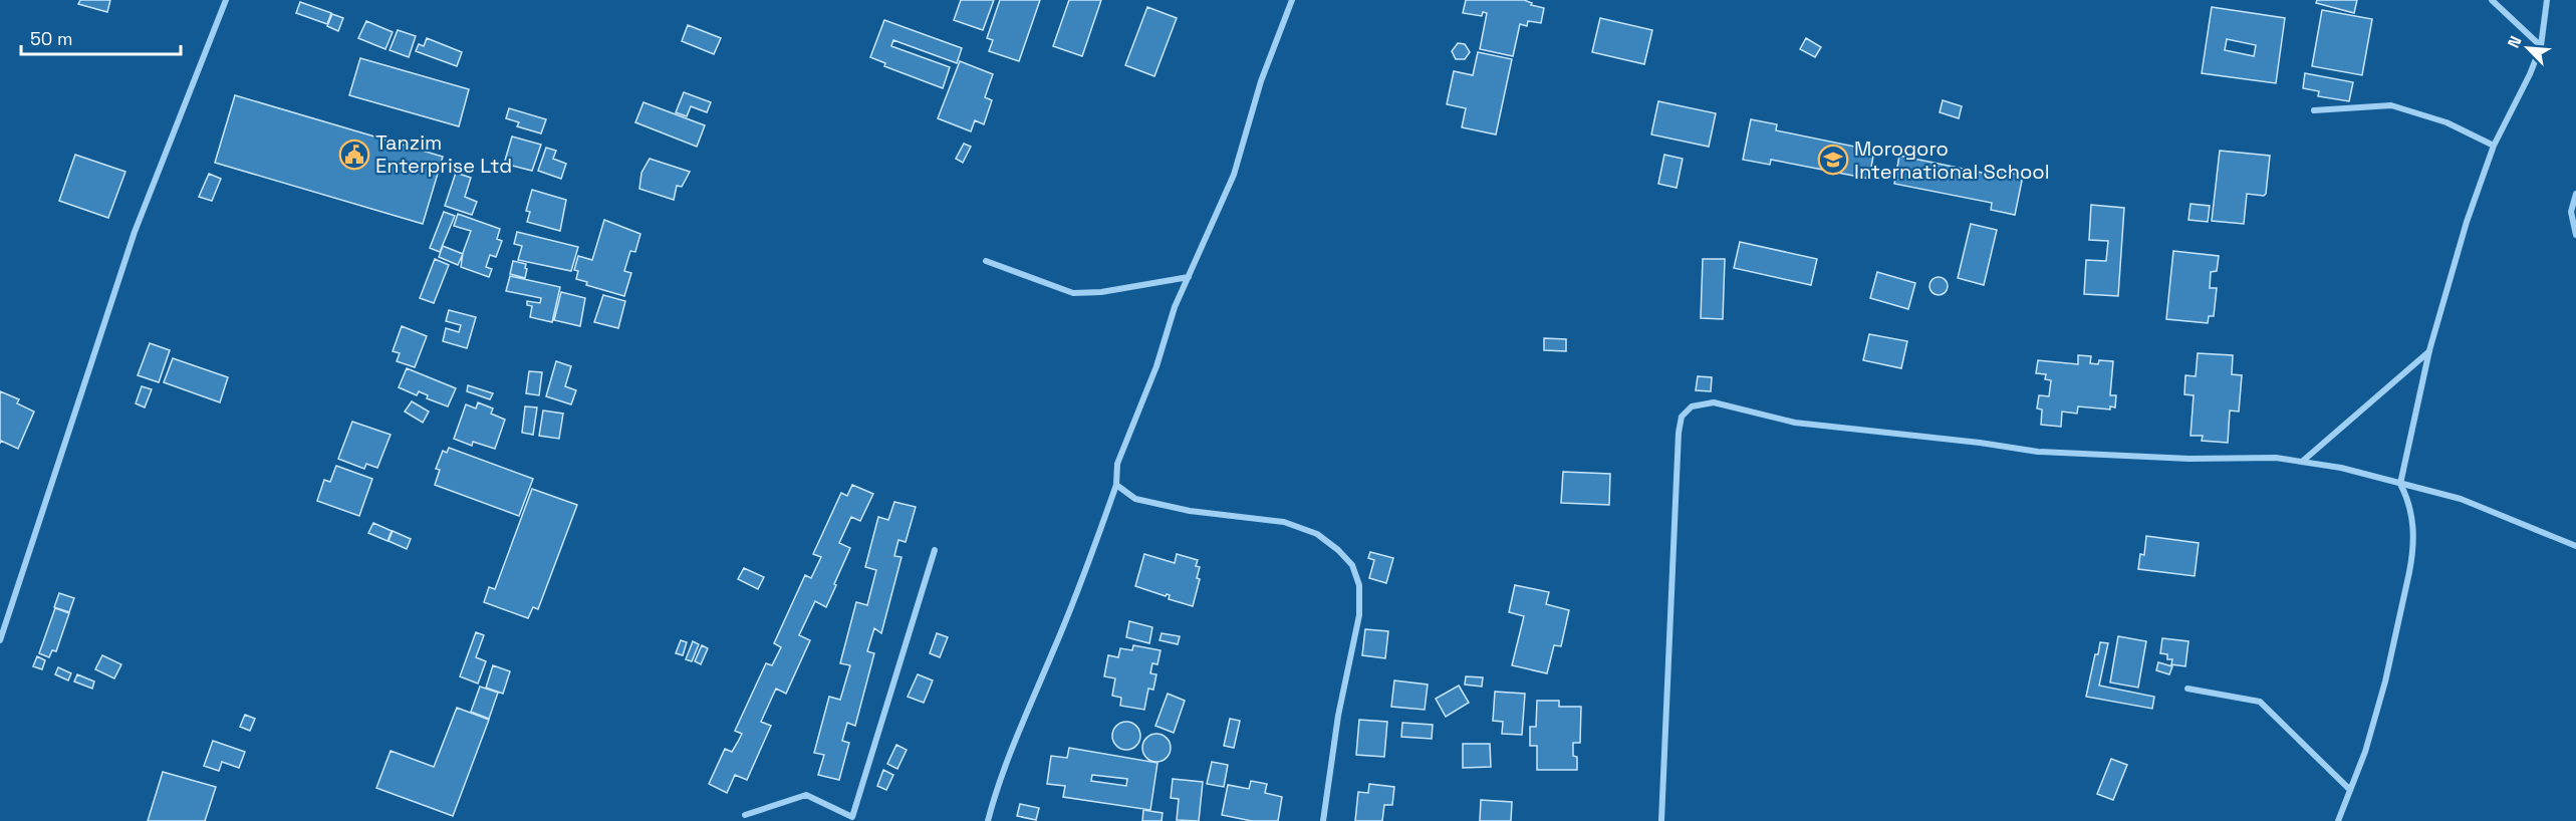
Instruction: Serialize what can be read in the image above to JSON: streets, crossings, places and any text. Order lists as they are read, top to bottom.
{
  "places": {
    "public building": ["Tanzim Enterprise Ltd"],
    "school or university": ["Morogoro International School"]
  },
  "scale_bar": "50 m",
  "north": "top left"
}
